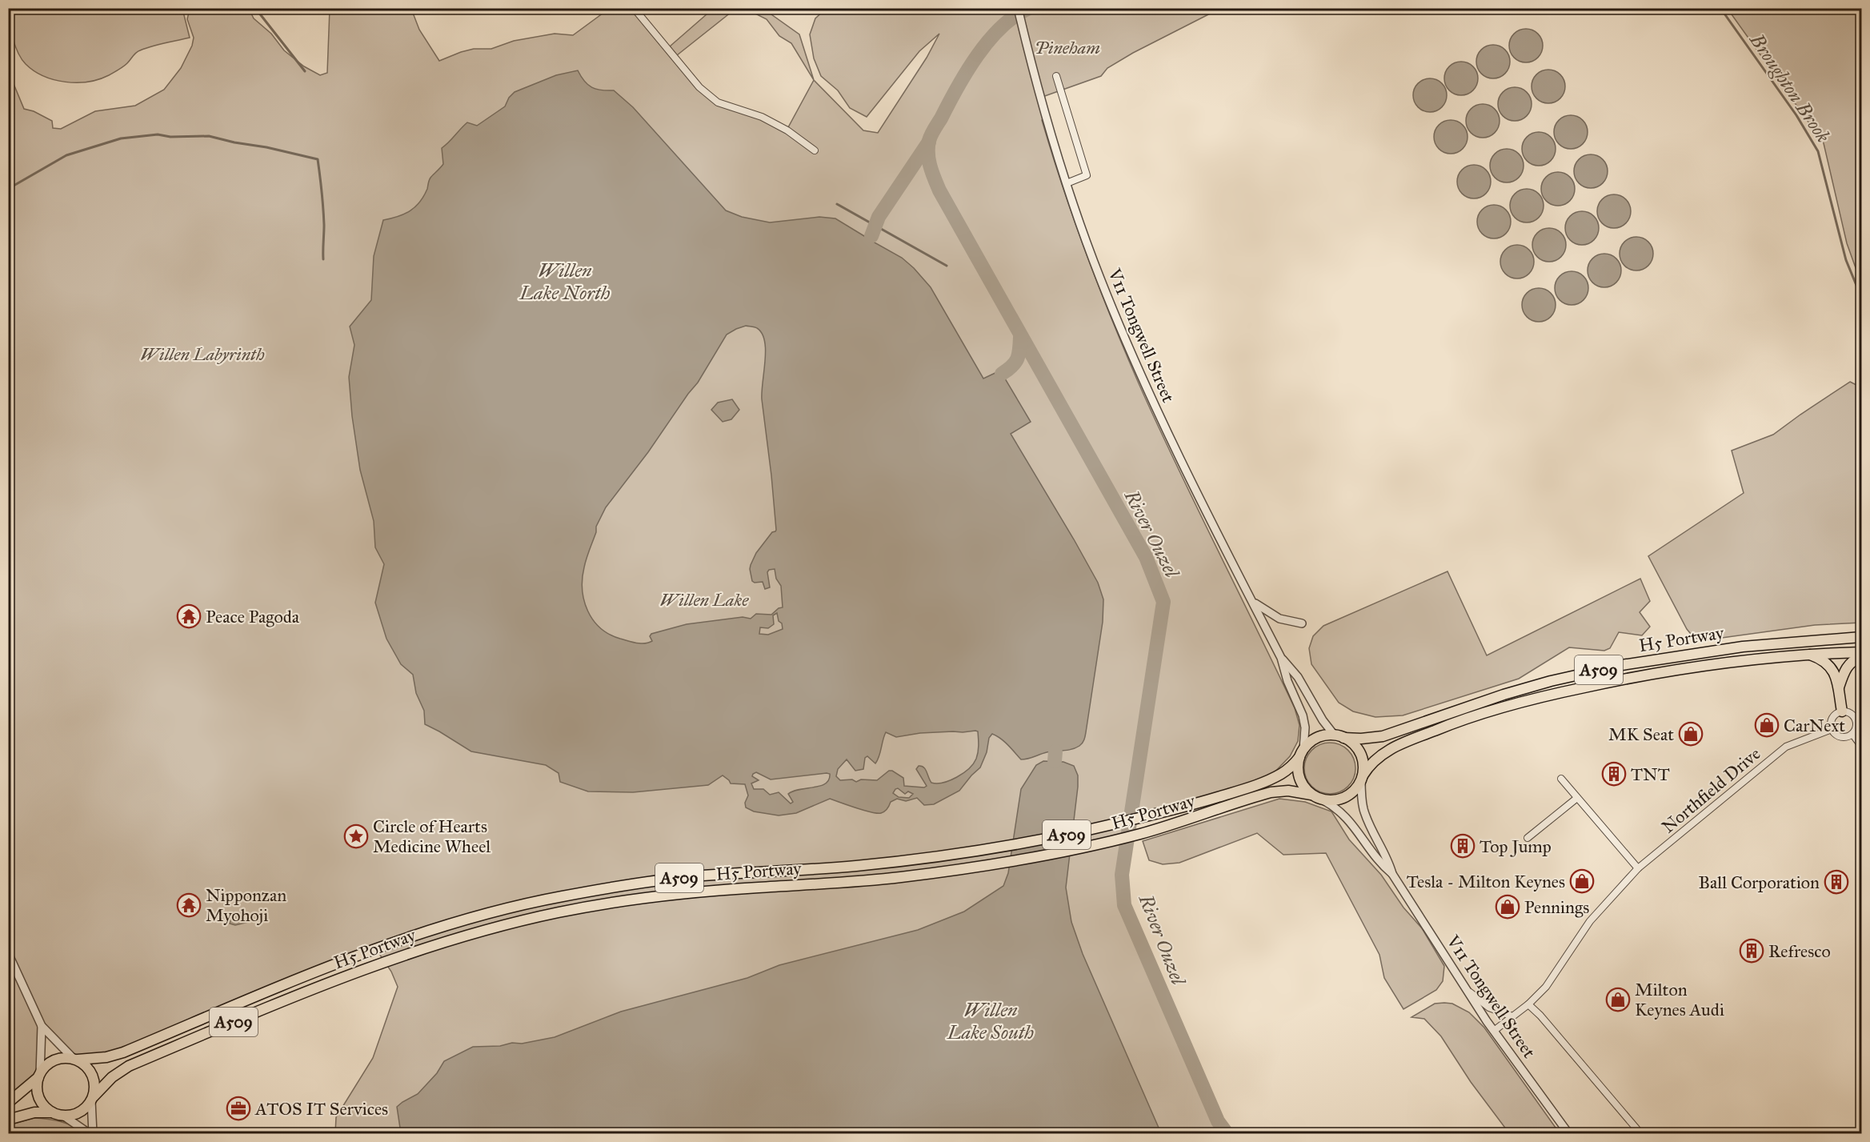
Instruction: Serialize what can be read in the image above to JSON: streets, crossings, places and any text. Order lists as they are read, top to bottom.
{
  "streets": {
    "main road": ["H5 Portway", "A509"],
    "street": ["V11 Tongwell Street", "Northfield Drive"]
  },
  "crossings": [
    ["V11 Tongwell Street", "H5 Portway"],
    ["V11 Tongwell Street", "A509"],
    ["V11 Tongwell Street", "Northfield Drive"],
    ["H5 Portway", "A509"]
  ],
  "water": [
    "Broughton Brook",
    "Willen Lake North",
    "River Ouzel",
    "Willen Lake South"
  ],
  "parks": ["Pineham", "Willen Labyrinth", "Willen Lake"],
  "places": {
    "temple": ["Peace Pagoda", "Nipponzan Myohoji"],
    "shop": [
      "CarNext",
      "MK Seat",
      "Tesla - Milton Keynes",
      "Pennings",
      "Milton Keynes Audi"
    ],
    "building": [
      "TNT",
      "Top Jump",
      "Ball Corporation",
      "Refresco"
    ],
    "place": ["Circle of Hearts Medicine Wheel"],
    "office": ["ATOS IT Services"]
  }
}
